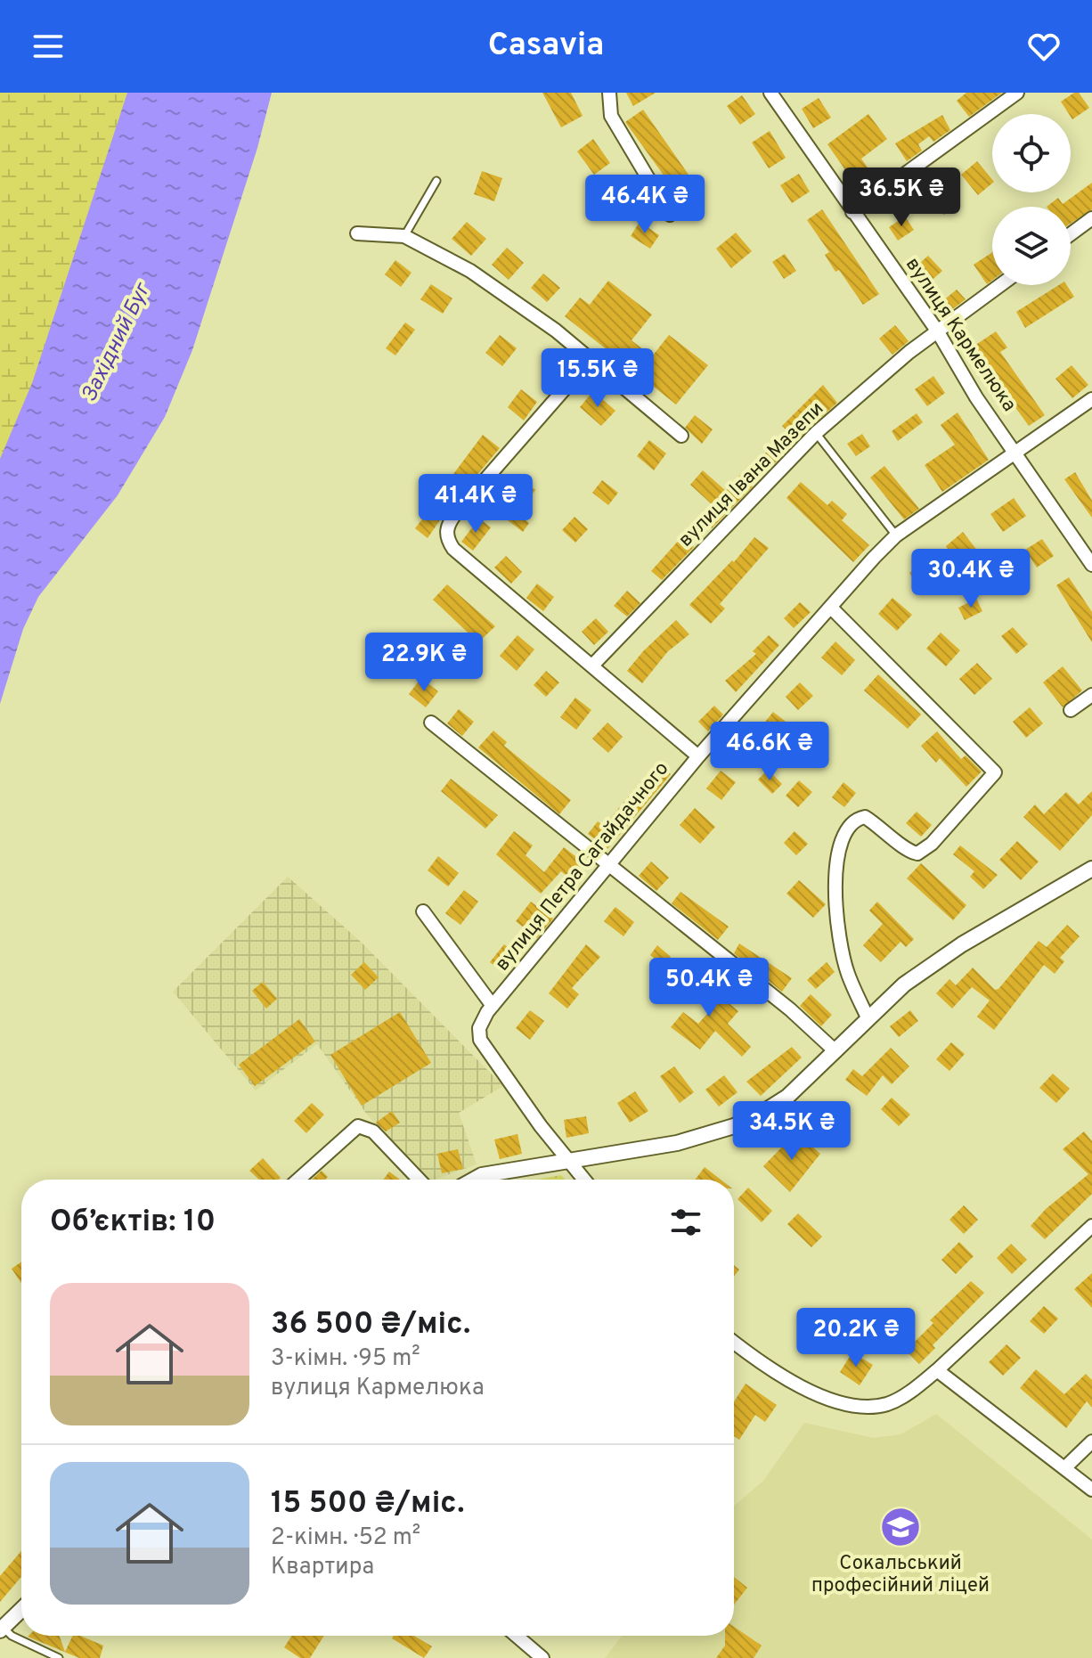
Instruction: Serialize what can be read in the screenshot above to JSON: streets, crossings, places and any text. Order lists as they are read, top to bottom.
{
  "streets": {
    "street": ["вулиця Кармелюка", "вулиця Івана Мазепи", "вулиця Петра Сагайдачного"]
  },
  "crossings": [
    ["вулиця Кармелюка", "вулиця Івана Мазепи"],
    ["вулиця Кармелюка", "вулиця Петра Сагайдачного"]
  ],
  "water": ["Західний Буг"],
  "places": {
    "school or university": ["Сокальський професійний ліцей"]
  },
  "page": {
    "header": "Casavia",
    "price": [
      "36.5K ₴",
      "46.4K ₴",
      "15.5K ₴",
      "41.4K ₴",
      "30.4K ₴",
      "22.9K ₴",
      "46.6K ₴",
      "50.4K ₴",
      "34.5K ₴",
      "20.2K ₴"
    ],
    "heading": "Об’єктів: 10",
    "list": [
      {
        "name": "36 500 ₴/міс.",
        "note": "3-кімн. · 95 m² · вулиця Кармелюка"
      },
      {
        "name": "15 500 ₴/міс.",
        "note": "2-кімн. · 52 m² · Квартира"
      }
    ]
  }
}
